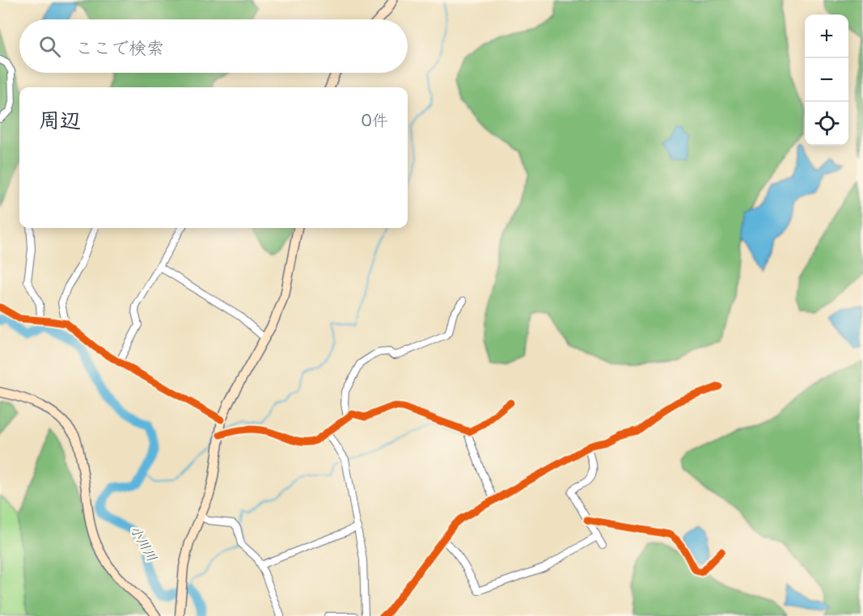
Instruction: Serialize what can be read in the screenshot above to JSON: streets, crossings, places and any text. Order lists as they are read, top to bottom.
{
  "water": ["小川川"],
  "page": {
    "map_buttons": ["+", "−"],
    "search": "ここで検索",
    "heading": ["周辺", "0件"]
  }
}
